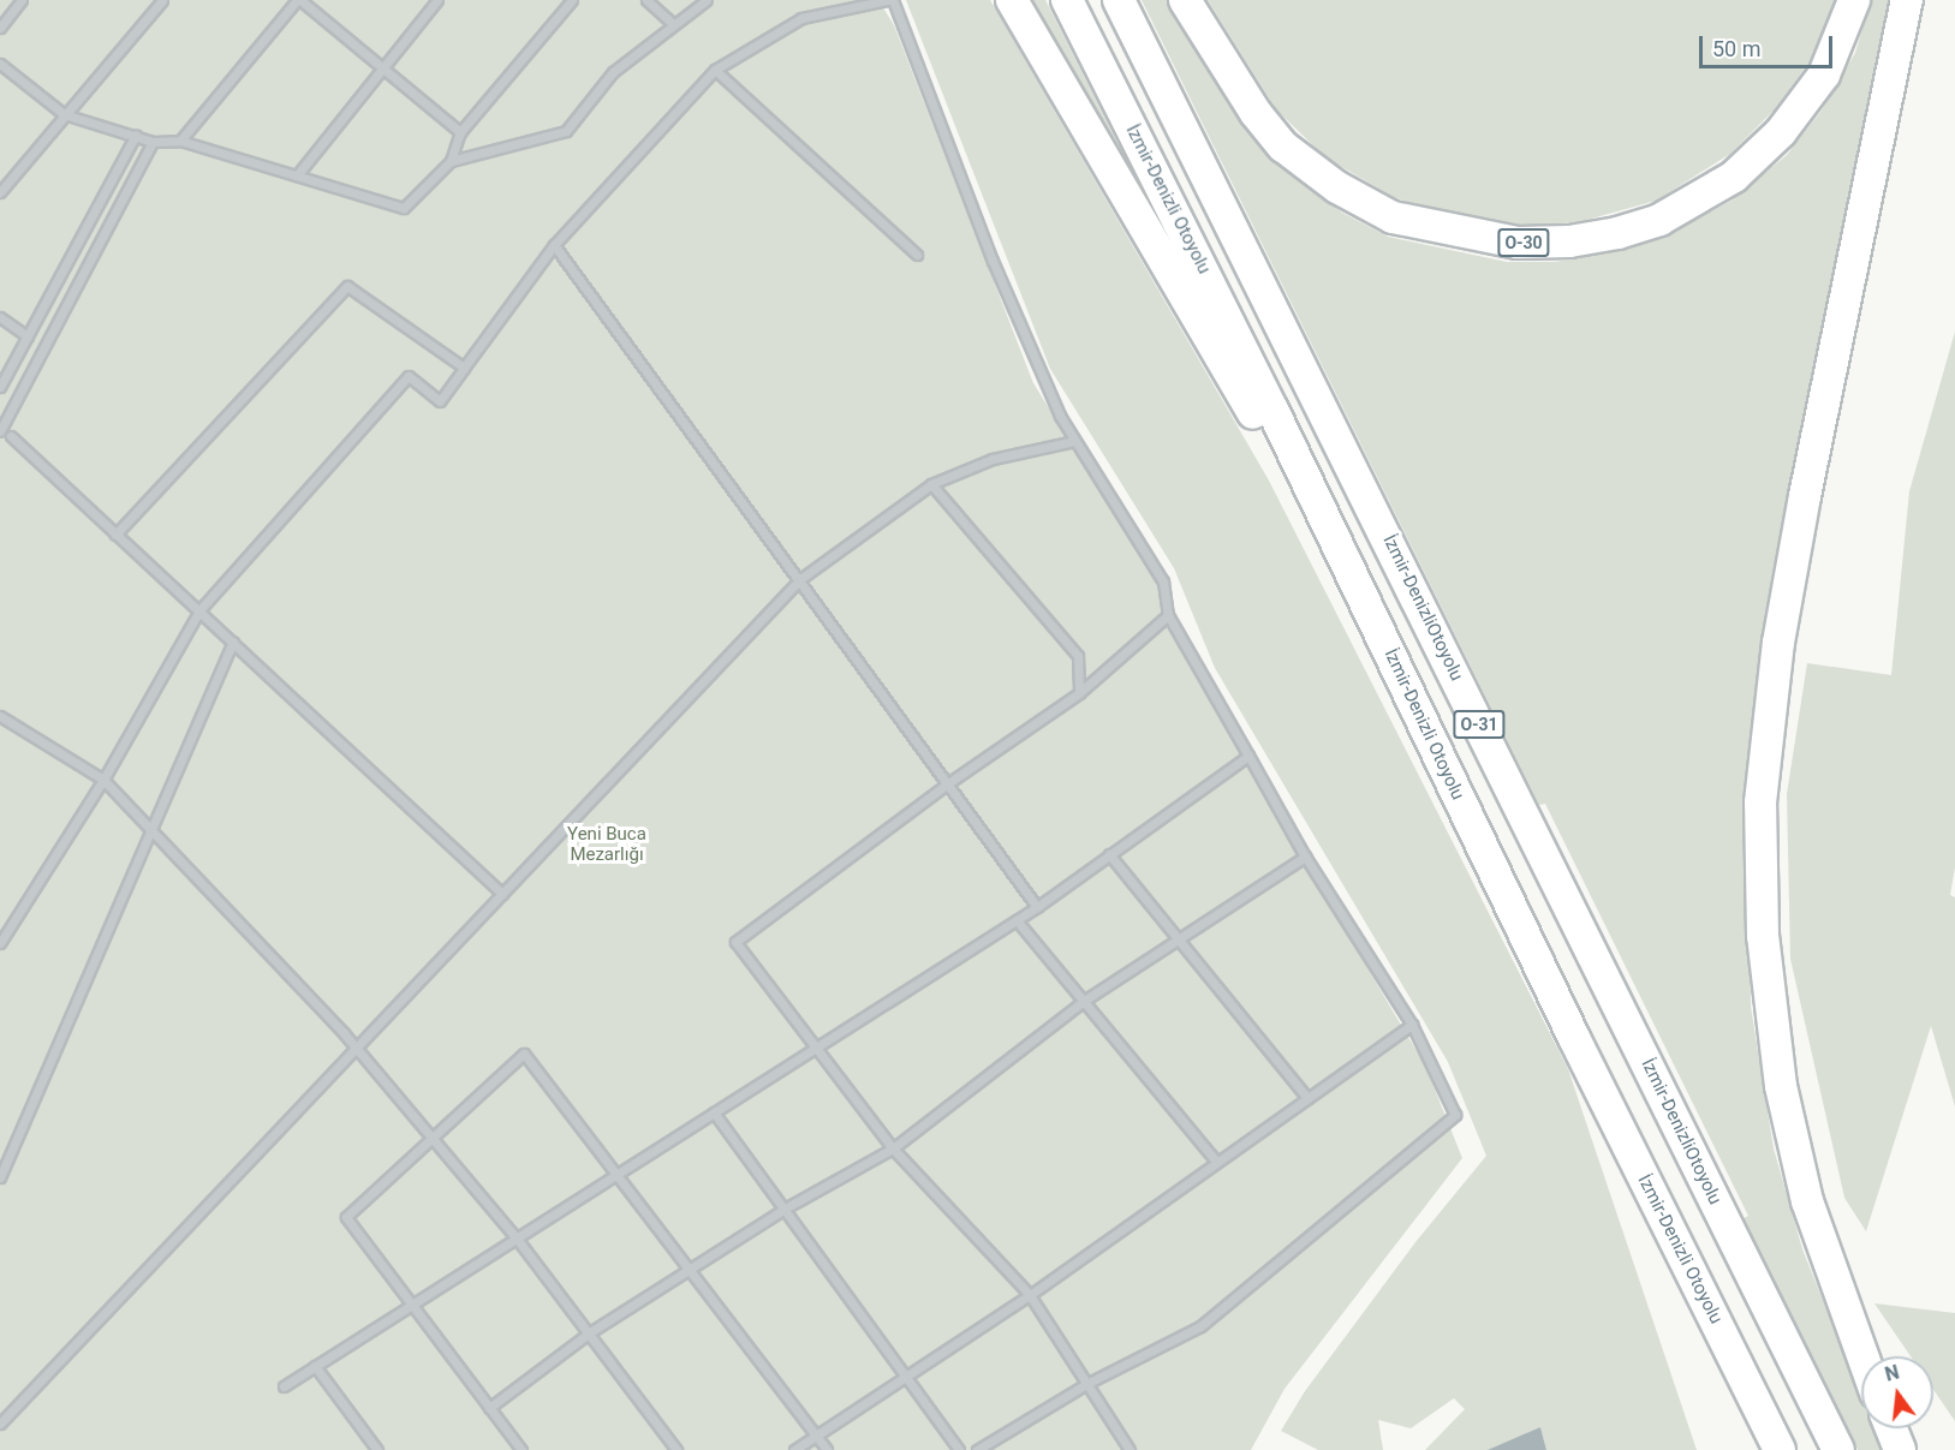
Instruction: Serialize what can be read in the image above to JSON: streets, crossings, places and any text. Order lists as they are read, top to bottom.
{
  "streets": {
    "highway": [
      "İzmir-Denizli Otoyolu",
      "O-30",
      "İzmir-DenizliOtoyolu",
      "O-31"
    ]
  },
  "parks": ["Yeni Buca Mezarlığı"],
  "scale_bar": "50 m",
  "north": "top"
}
